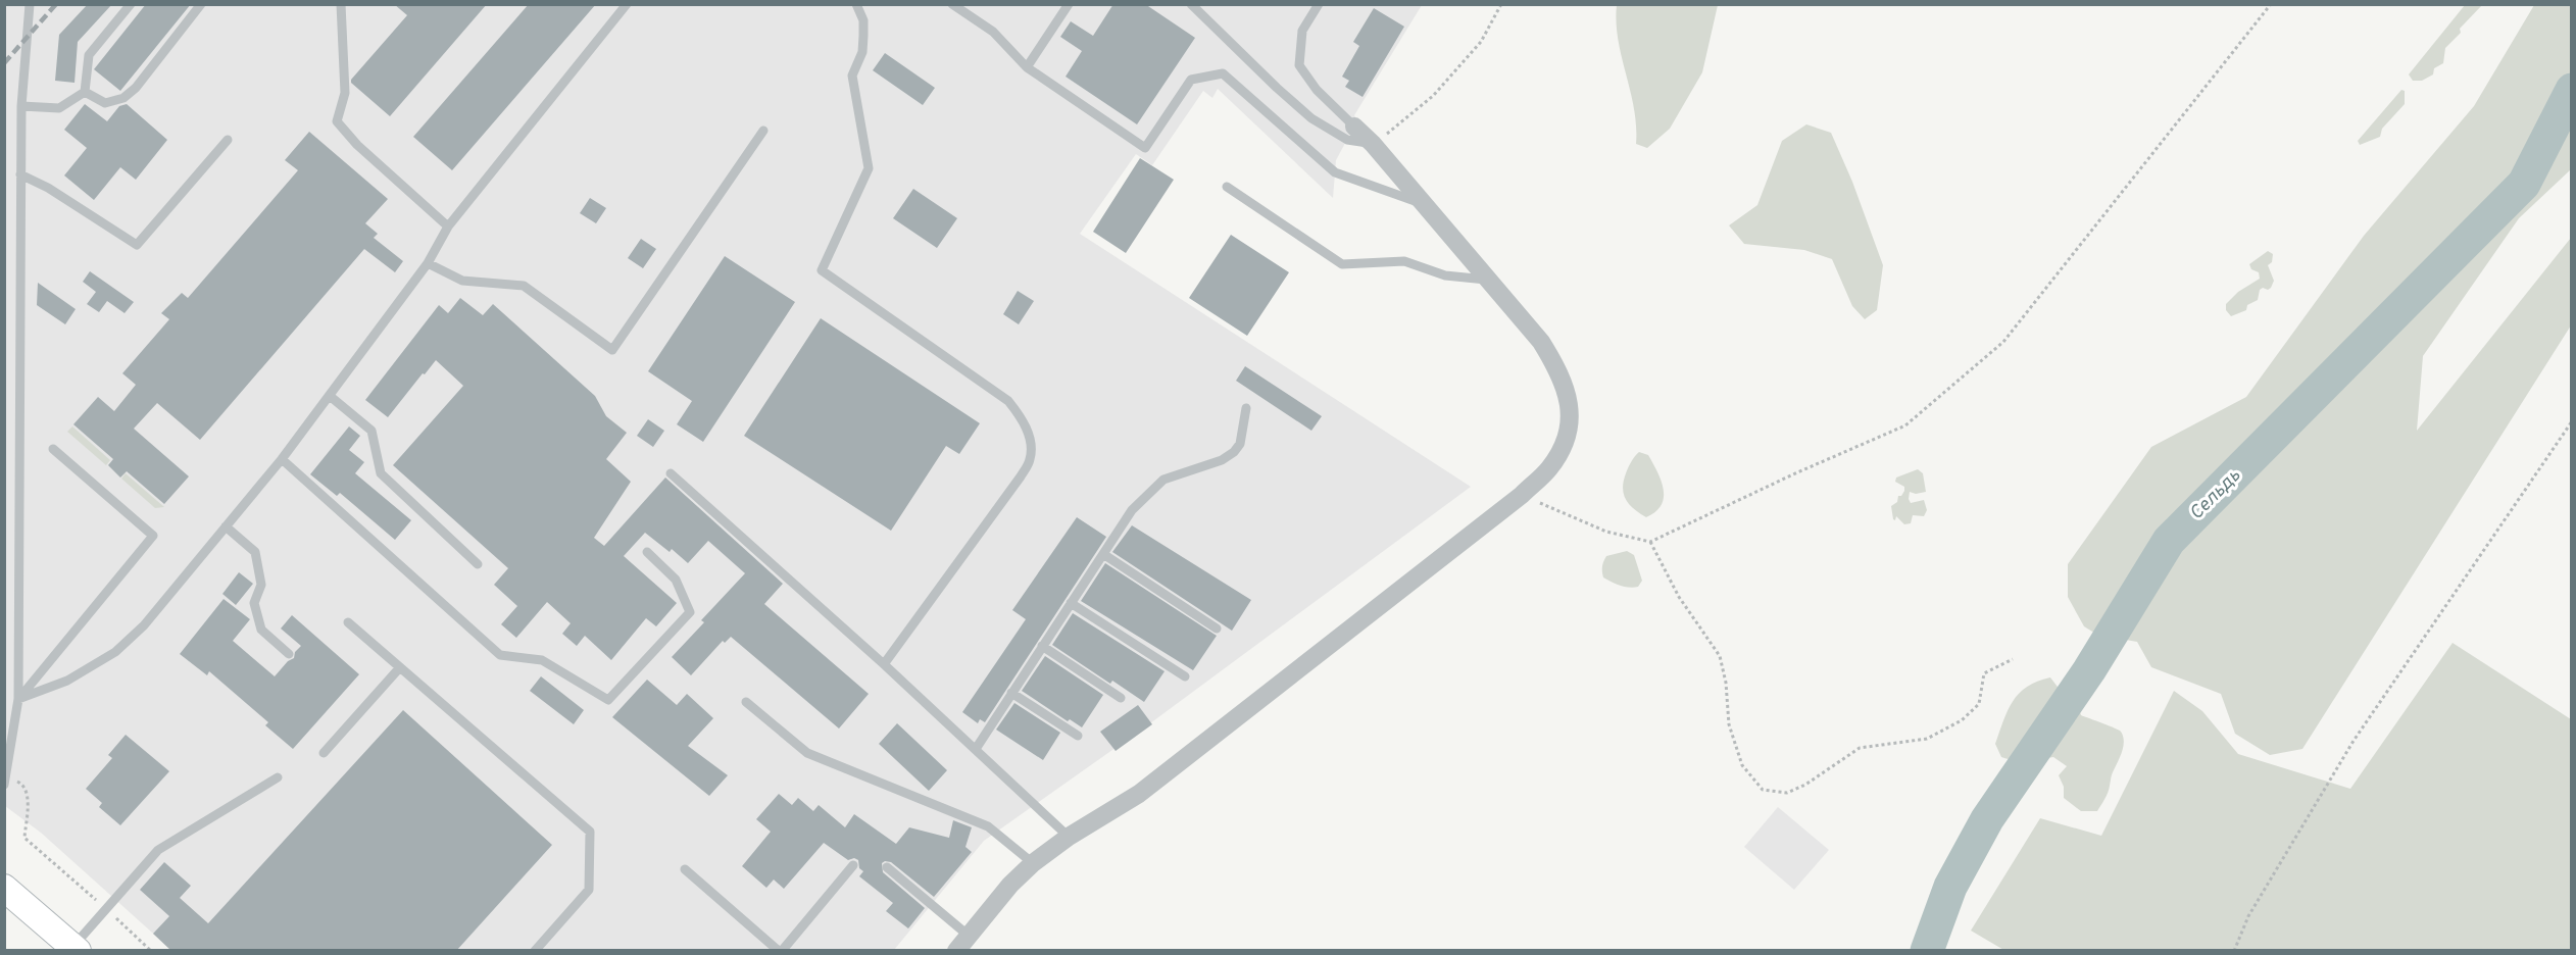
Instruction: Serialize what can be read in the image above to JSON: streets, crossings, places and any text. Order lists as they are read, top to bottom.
{
  "water": ["Сельдь"]
}
